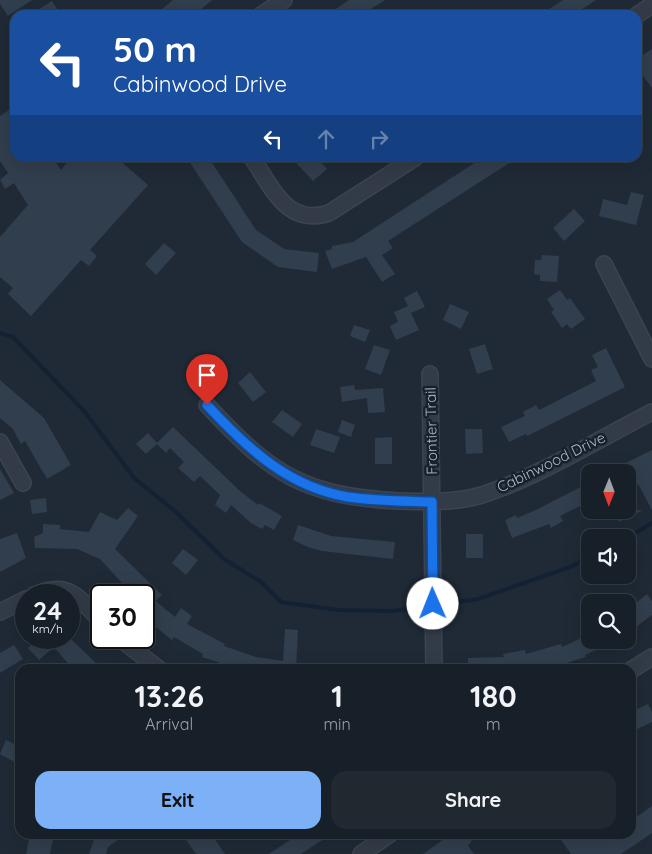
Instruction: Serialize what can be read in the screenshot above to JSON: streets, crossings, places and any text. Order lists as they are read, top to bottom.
{
  "streets": {
    "street": ["Frontier Trail", "Cabinwood Drive"]
  },
  "crossings": [
    ["Frontier Trail", "Cabinwood Drive"]
  ],
  "north": "bottom",
  "page": {
    "turn": ["50 m", "Cabinwood Drive"],
    "speed": "24 km/h",
    "limit": "30",
    "eta": [
      "13:26",
      "Arrival",
      "1",
      "min",
      "180",
      "m"
    ],
    "buttons": ["Exit", "Share"]
  }
}
